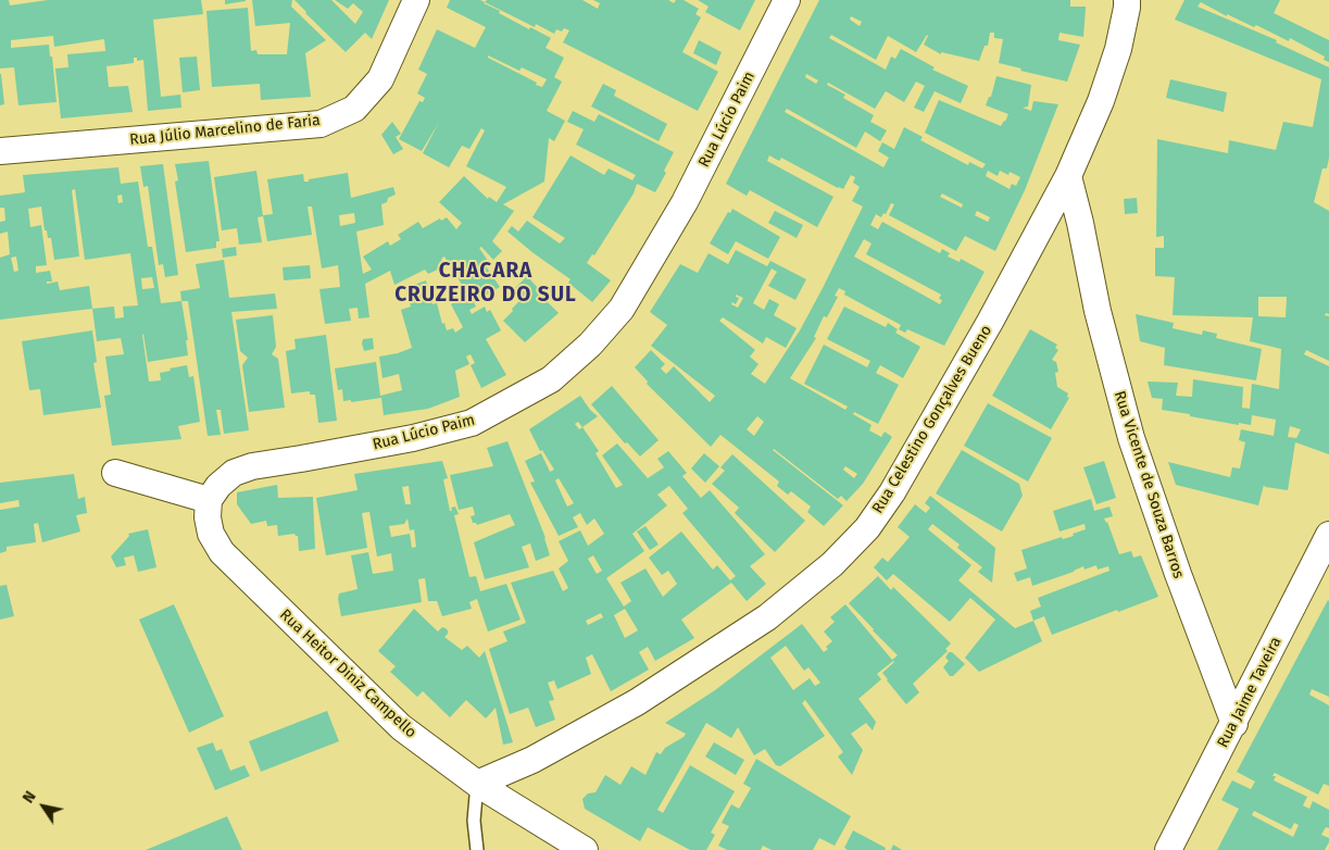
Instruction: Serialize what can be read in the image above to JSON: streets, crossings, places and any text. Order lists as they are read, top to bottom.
{
  "streets": {
    "street": [
      "Rua Lúcio Paim",
      "Rua Júlio Marcelino de Faria",
      "Rua Celestino Gonçalves Bueno",
      "Rua Vicente de Souza Barros",
      "Rua Heitor Diniz Campello",
      "Rua Jaime Taveira"
    ]
  },
  "crossings": [
    ["Rua Lúcio Paim", "Rua Heitor Diniz Campello"],
    ["Rua Celestino Gonçalves Bueno", "Rua Vicente de Souza Barros"],
    ["Rua Celestino Gonçalves Bueno", "Rua Heitor Diniz Campello"],
    ["Rua Vicente de Souza Barros", "Rua Jaime Taveira"]
  ],
  "districts": ["CHACARA CRUZEIRO DO SUL"],
  "north": "top left"
}
